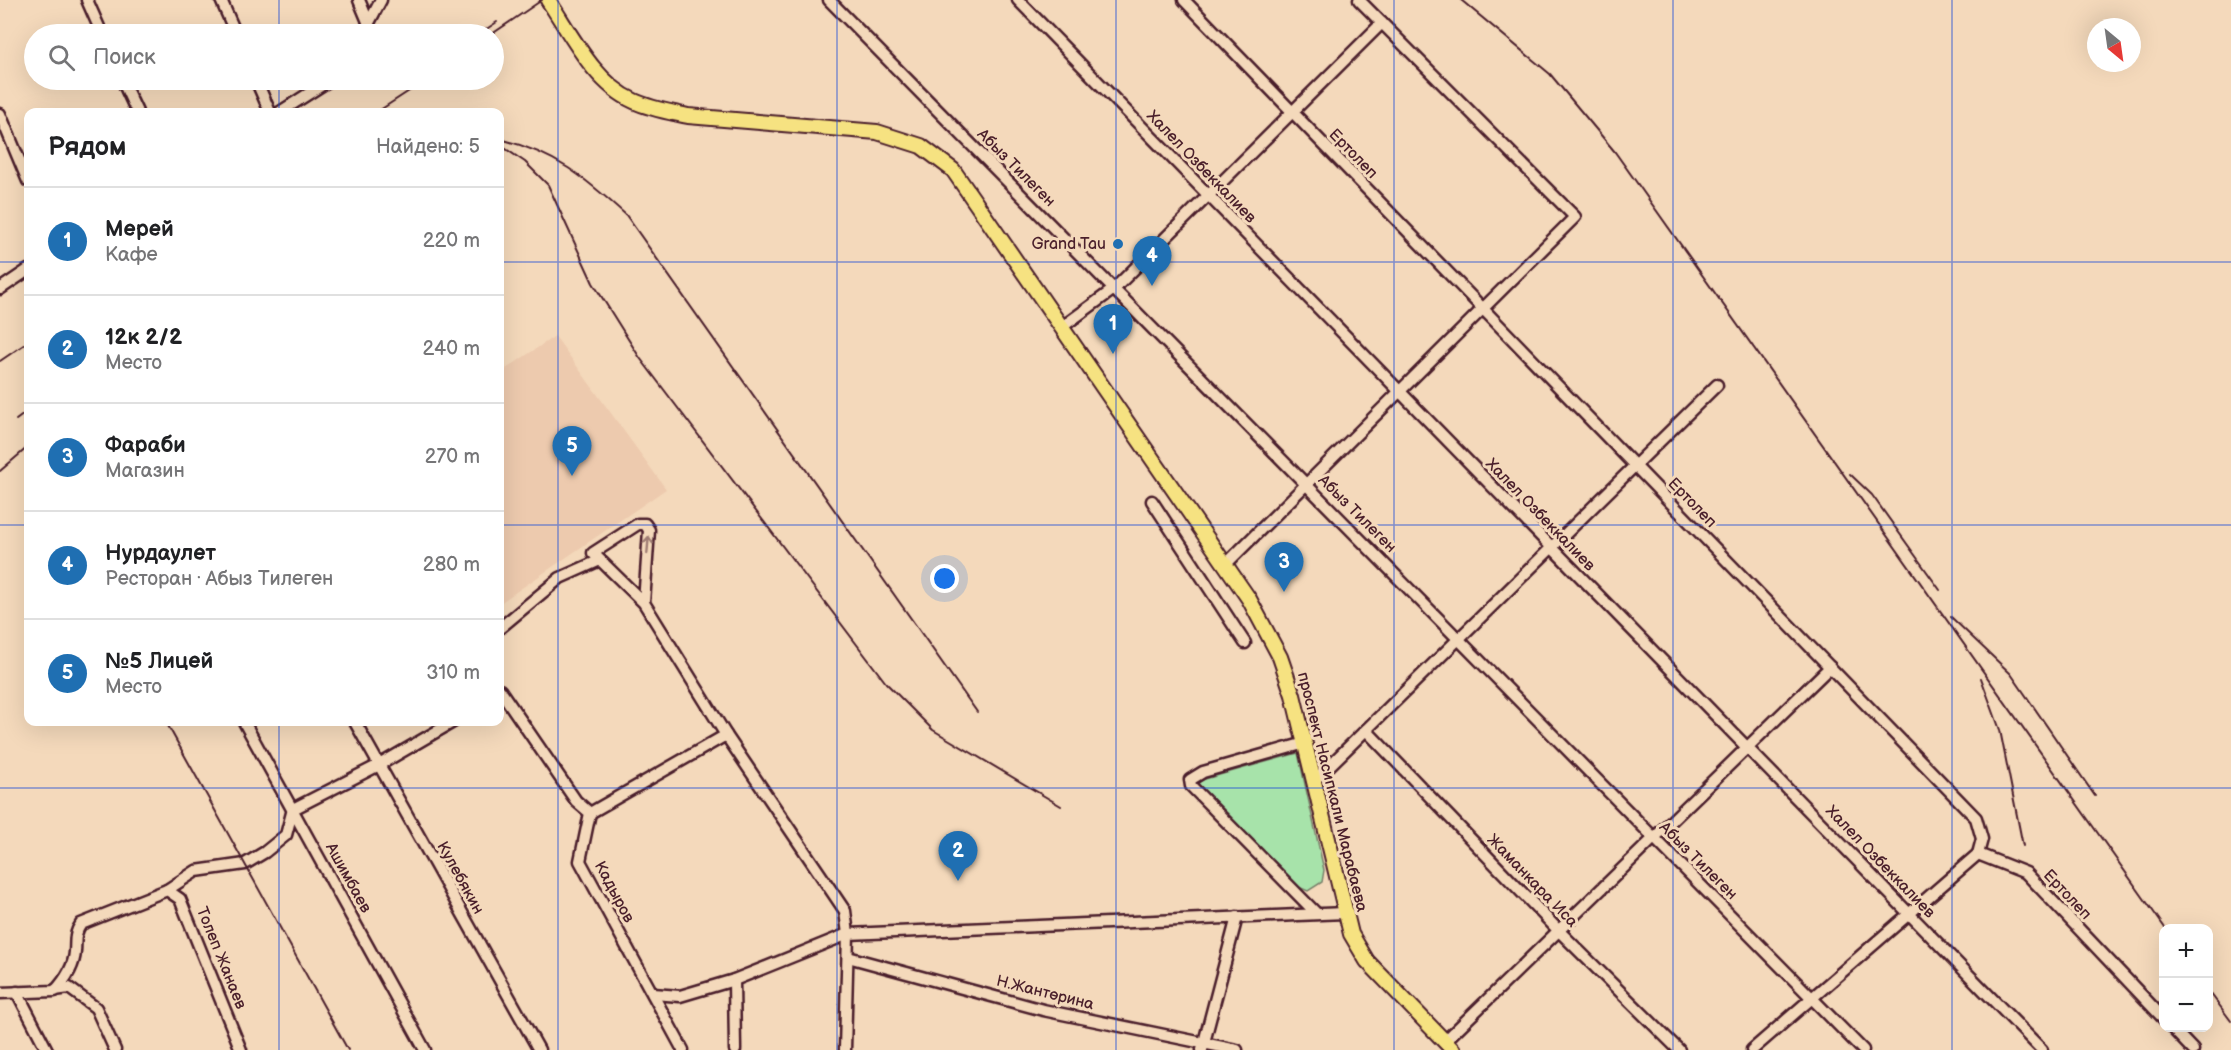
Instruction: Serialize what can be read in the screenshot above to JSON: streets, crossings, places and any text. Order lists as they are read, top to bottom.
{
  "streets": {
    "main road": ["проспект Насипкали Марабаева"],
    "street": [
      "Ертолеп",
      "Халел Озбеккалиев",
      "Абыз Тилеген",
      "Ашимбаев",
      "Кулебякин",
      "Жаманкара Иса",
      "Кадыров",
      "Толеп Жанаев",
      "Н.Жантөрина"
    ]
  },
  "places": ["Grand Tau"],
  "north": "bottom right",
  "page": {
    "search": "Поиск",
    "heading": ["Рядом", "Найдено: 5"],
    "list": [
      {
        "mark": "1",
        "name": "Мерей",
        "note": "Кафе",
        "value": "220 m"
      },
      {
        "mark": "2",
        "name": "12к 2/2",
        "note": "Место",
        "value": "240 m"
      },
      {
        "mark": "3",
        "name": "Фараби",
        "note": "Магазин",
        "value": "270 m"
      },
      {
        "mark": "4",
        "name": "Нурдаулет",
        "note": "Ресторан · Абыз Тилеген",
        "value": "280 m"
      },
      {
        "mark": "5",
        "name": "№5 Лицей",
        "note": "Место",
        "value": "310 m"
      }
    ],
    "pins": [
      "4",
      "1",
      "5",
      "3",
      "2"
    ],
    "map_buttons": ["+", "−"]
  }
}
